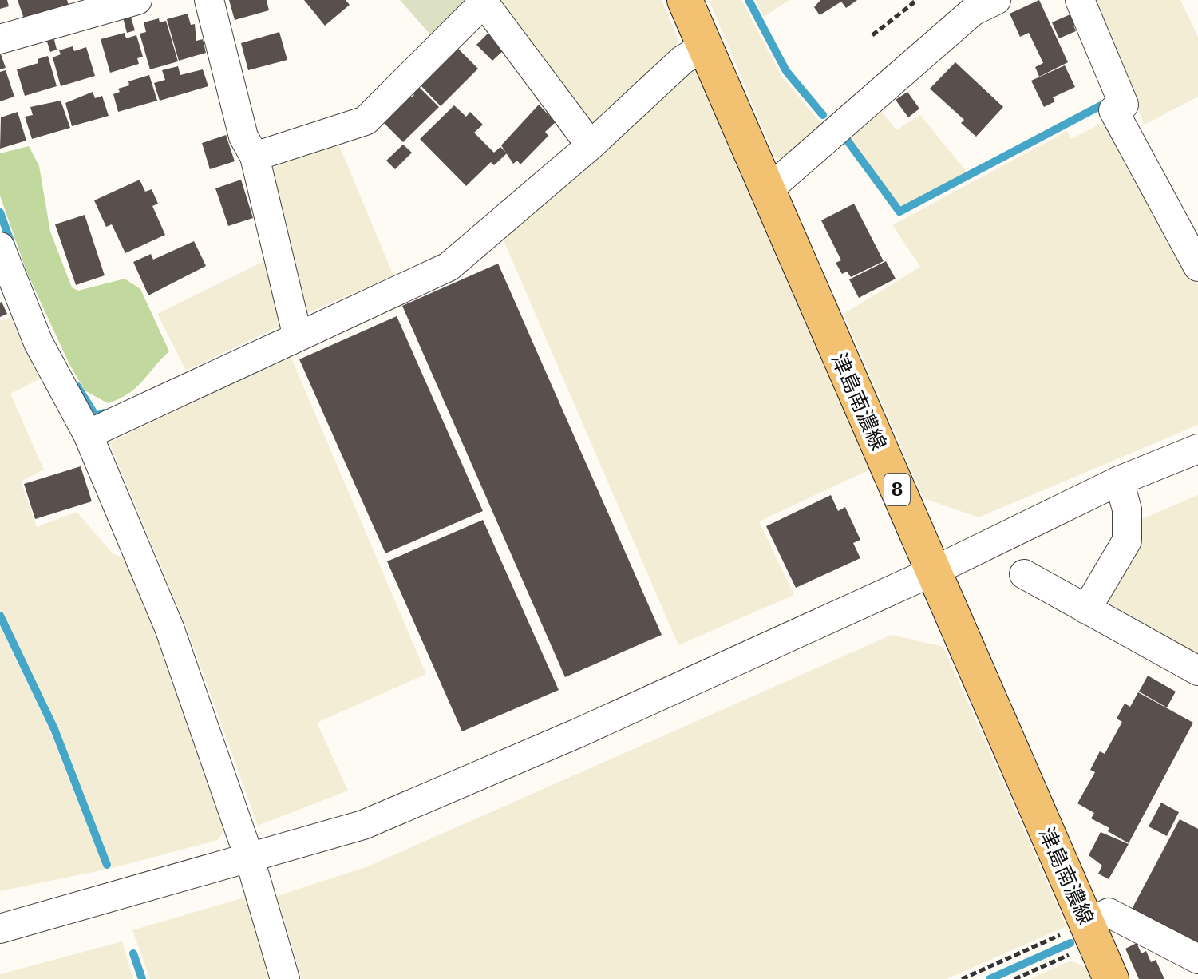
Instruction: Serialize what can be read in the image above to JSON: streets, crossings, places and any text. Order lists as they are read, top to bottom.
{
  "streets": {
    "main road": ["津島南濃線", "8"]
  }
}
